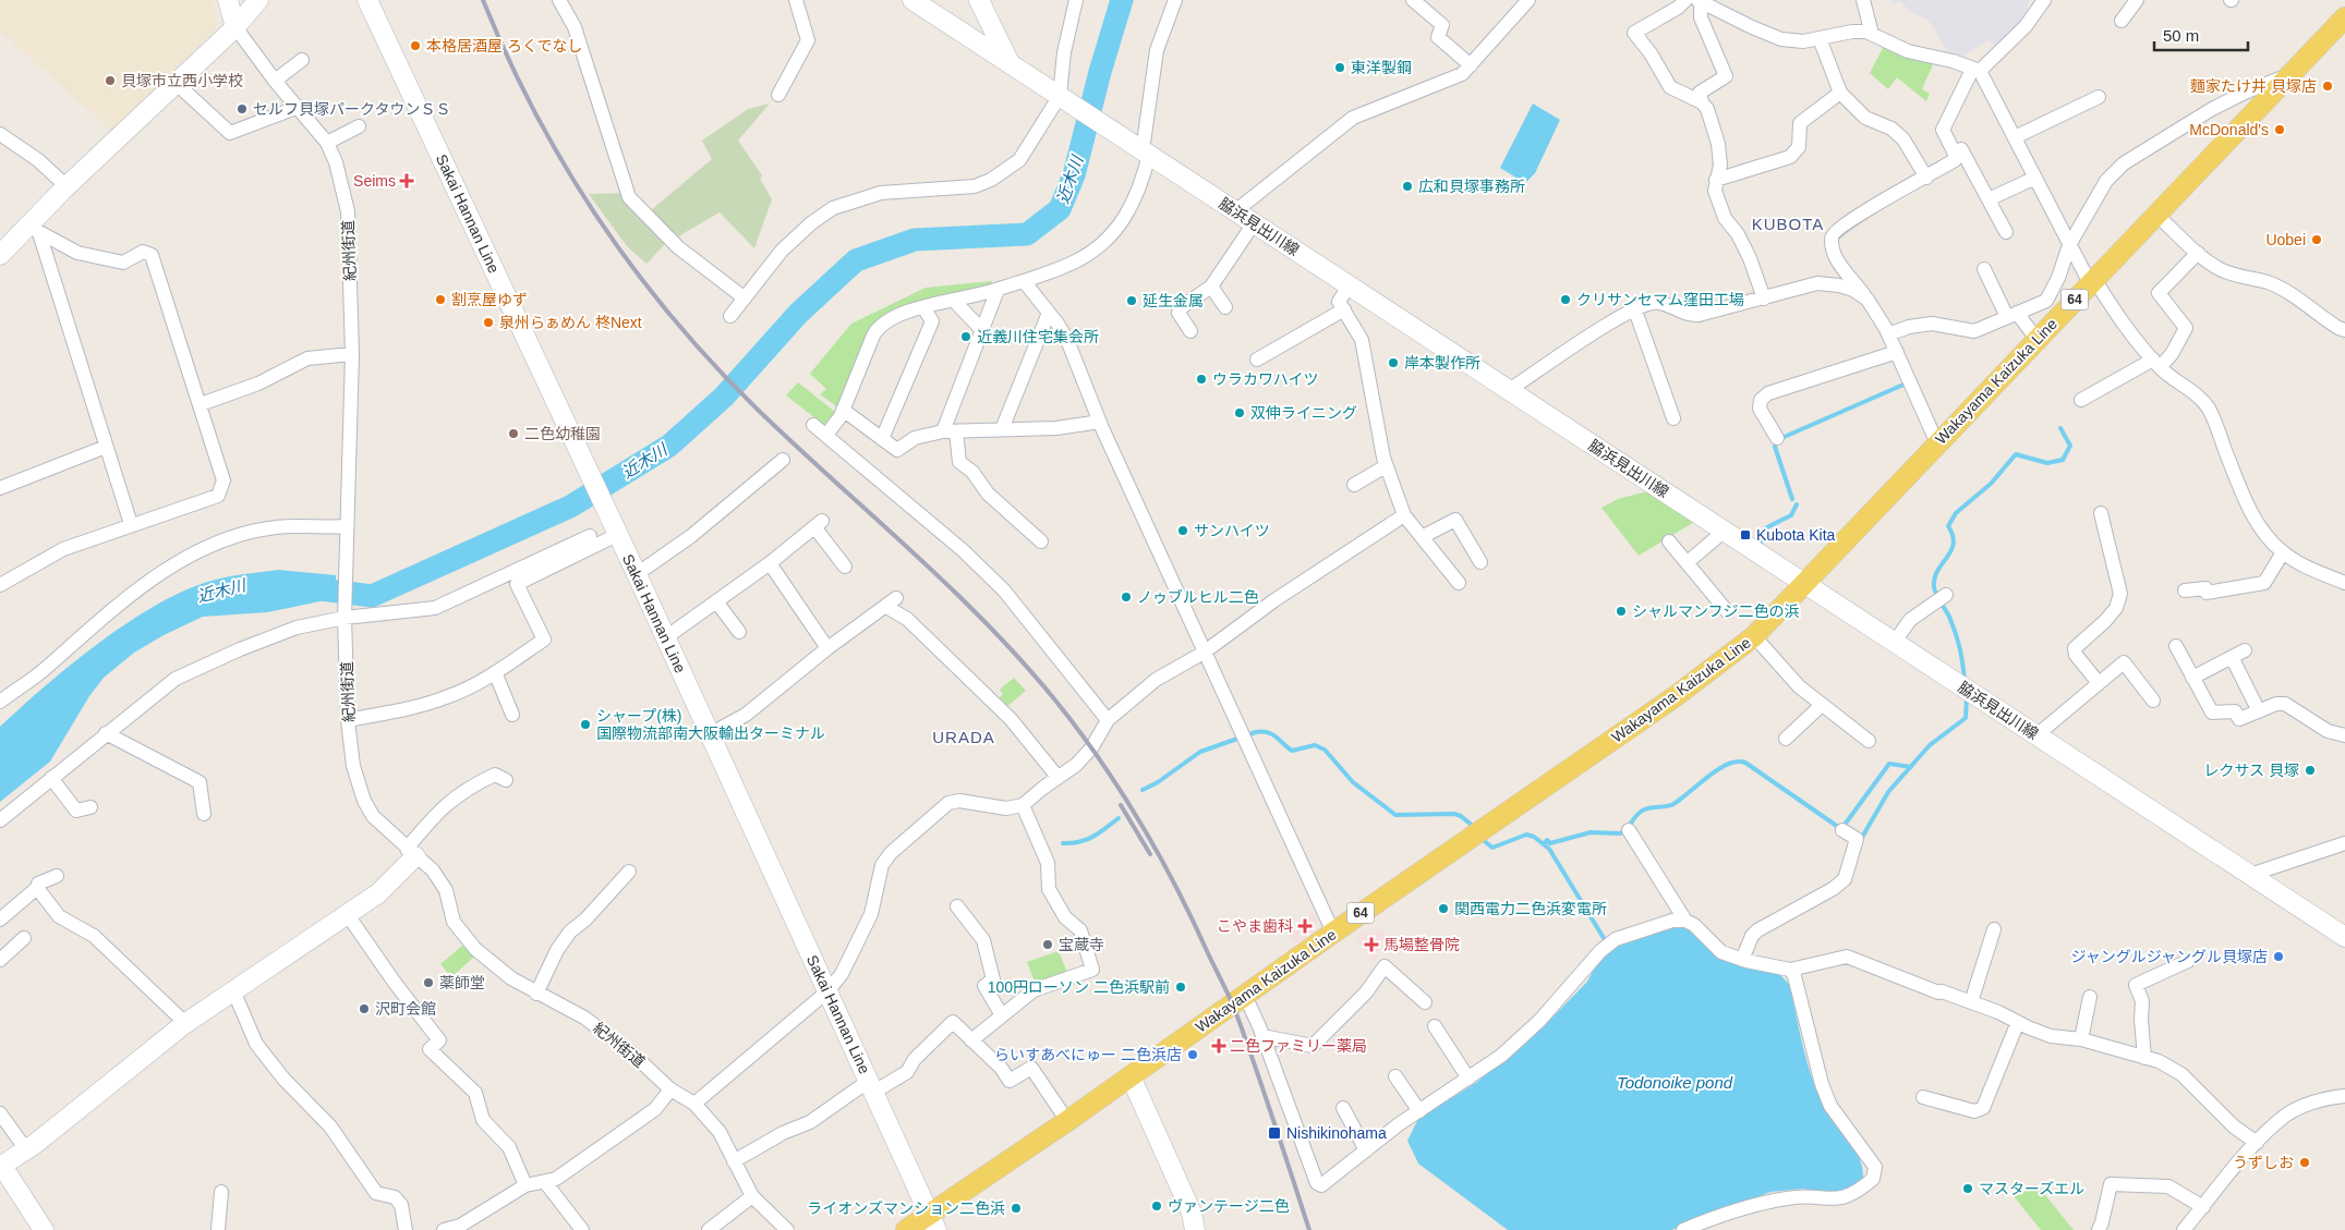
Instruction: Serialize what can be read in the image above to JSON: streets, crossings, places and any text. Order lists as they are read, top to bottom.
{
  "streets": {
    "main road": ["64", "Wakayama Kaizuka Line"],
    "street": ["Sakai Hannan Line", "脇浜見出川線", "紀州街道"]
  },
  "crossings": [
    ["Sakai Hannan Line", "Wakayama Kaizuka Line"],
    ["脇浜見出川線", "Wakayama Kaizuka Line"]
  ],
  "districts": ["KUBOTA", "URADA"],
  "water": ["近木川", "Todonoike pond"],
  "places": {
    "other": [
      "本格居酒屋 ろくでなし",
      "東洋製鋼",
      "貝塚市立西小学校",
      "麵家たけ井 貝塚店",
      "セルフ貝塚パークタウンＳＳ",
      "McDonald's",
      "広和貝塚事務所",
      "Uobei",
      "割烹屋ゆず",
      "クリサンセマム窪田工場",
      "延生金属",
      "泉州らぁめん 柊Next",
      "近義川住宅集会所",
      "岸本製作所",
      "ウラカワハイツ",
      "双伸ライニング",
      "二色幼稚園",
      "サンハイツ",
      "ノゥブルヒル二色",
      "シャルマンフジ二色の浜",
      "シャープ(株) 国際物流部南大阪輸出ターミナル",
      "レクサス 貝塚",
      "関西電力二色浜変電所",
      "宝蔵寺",
      "ジャングルジャングル貝塚店",
      "薬師堂",
      "100円ローソン 二色浜駅前",
      "沢町会館",
      "らいすあべにゅー 二色浜店",
      "うずしお",
      "マスターズエル",
      "ヴァンテージ二色",
      "ライオンズマンション二色浜"
    ],
    "health": [
      "Seims",
      "こやま歯科",
      "馬場整骨院",
      "二色ファミリー薬局"
    ],
    "transit": ["Kubota Kita", "Nishikinohama"]
  },
  "scale_bar": "50 m"
}
